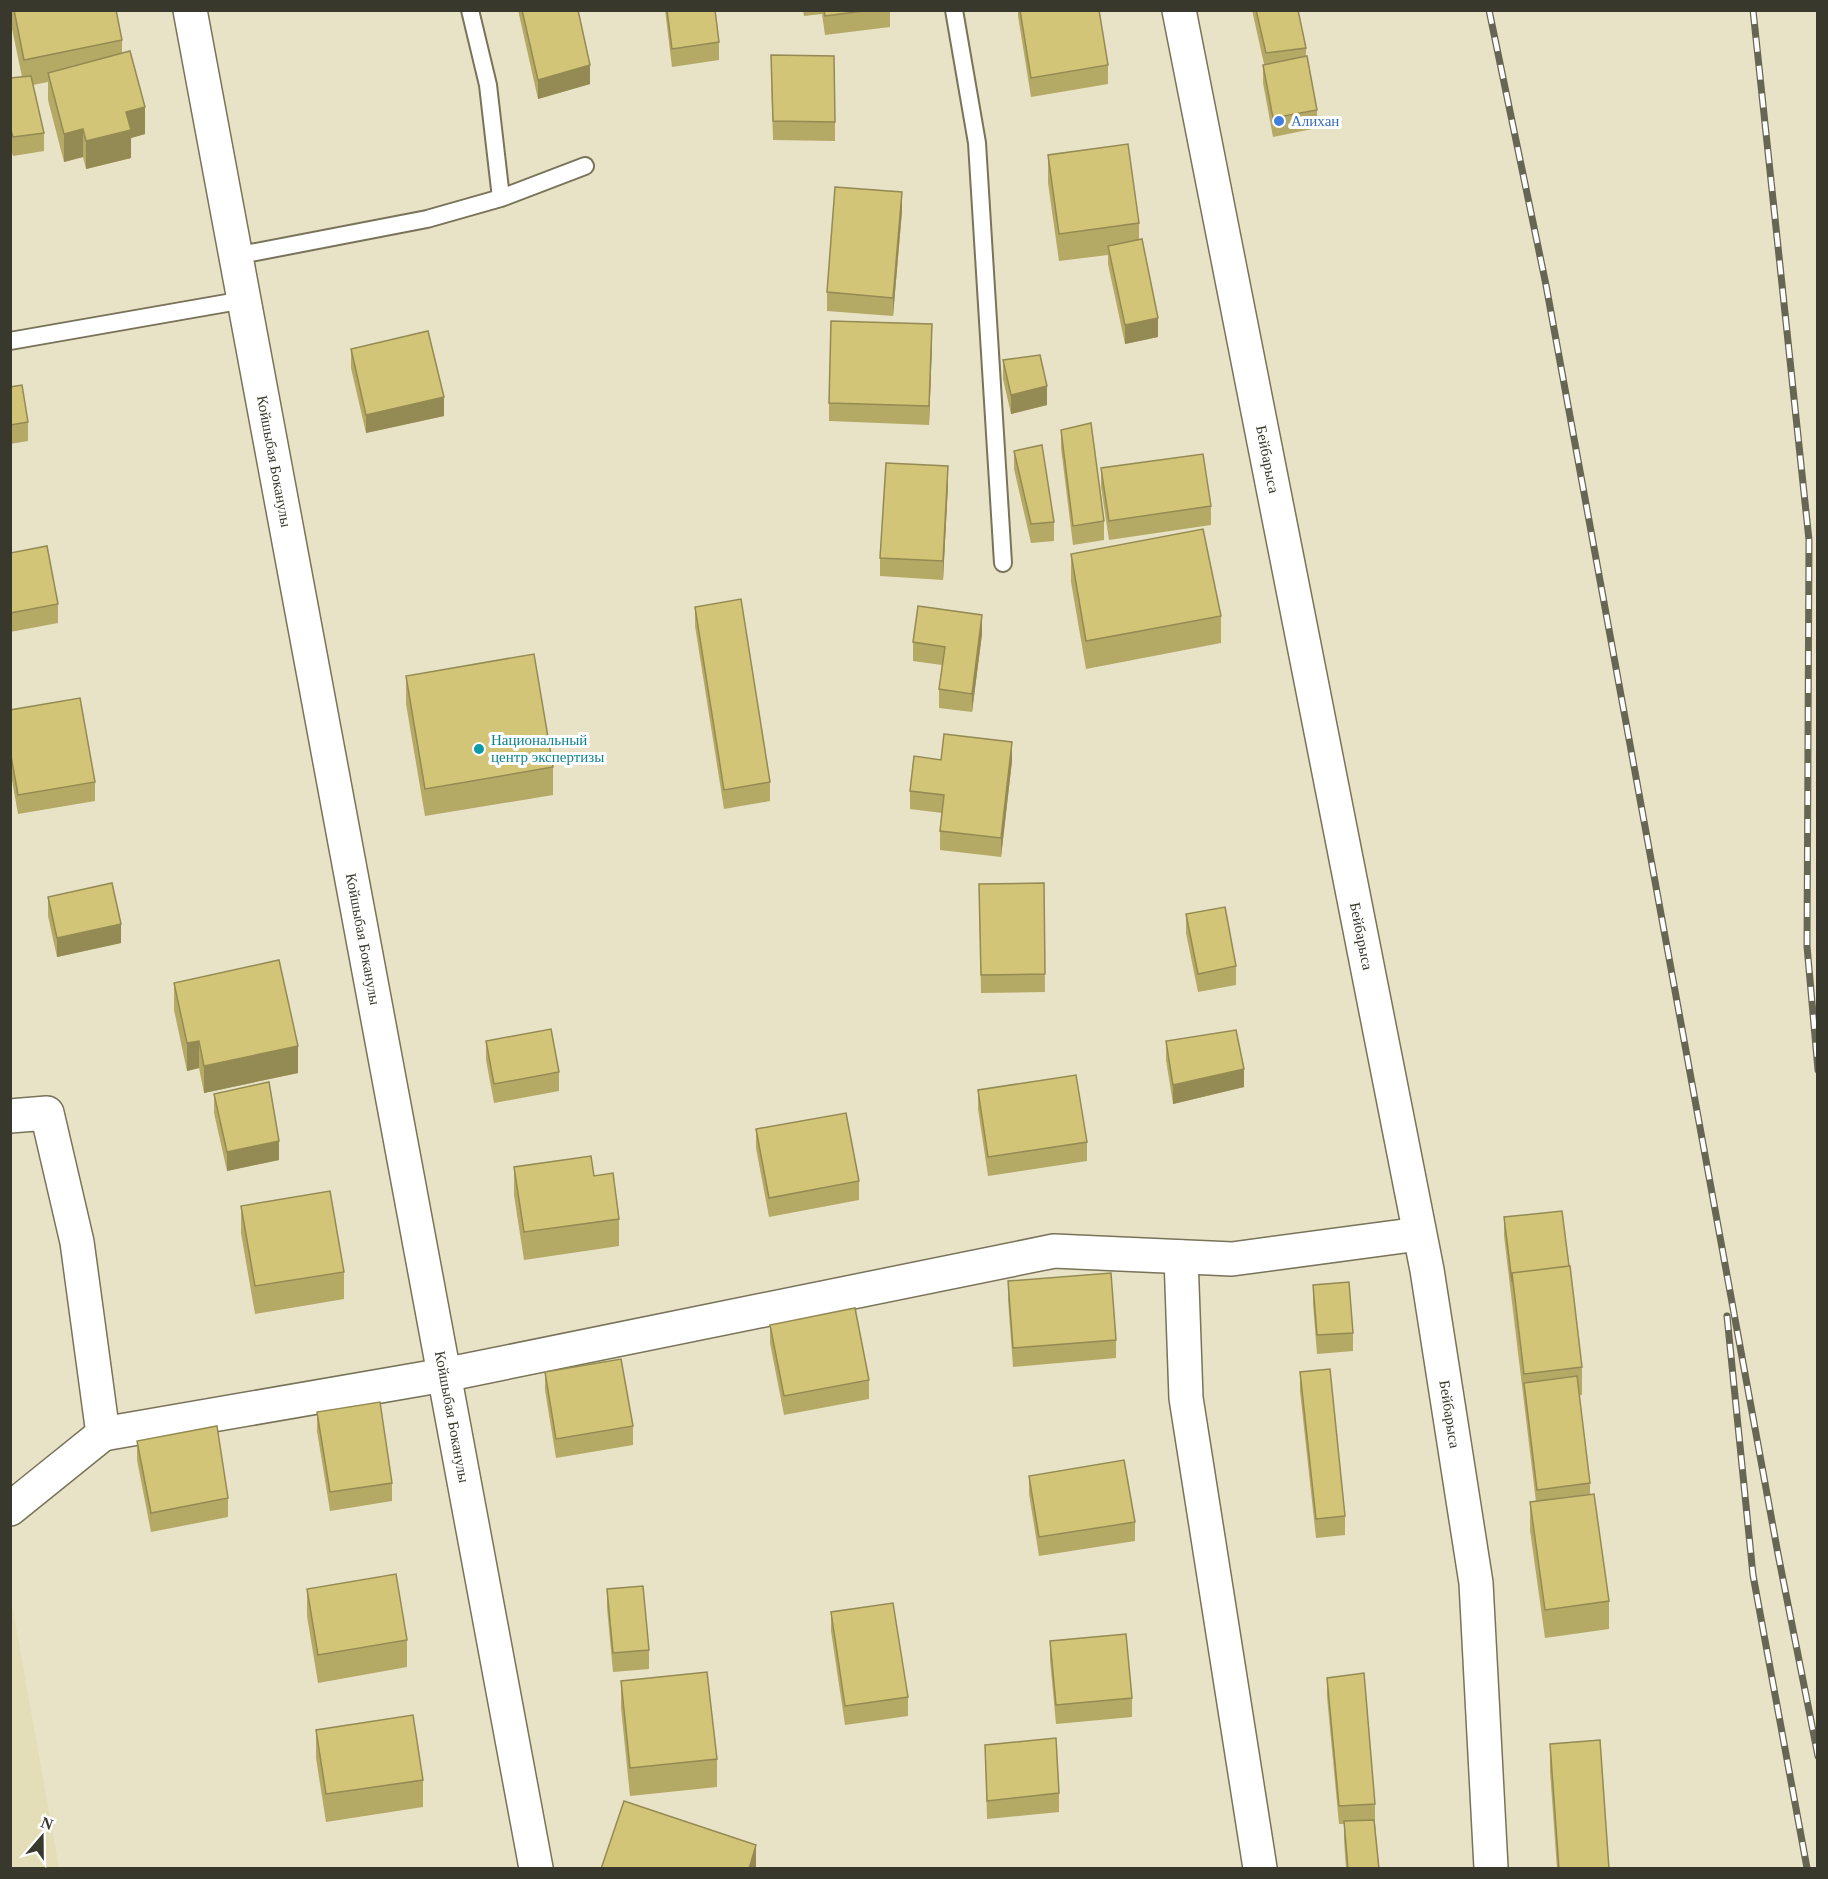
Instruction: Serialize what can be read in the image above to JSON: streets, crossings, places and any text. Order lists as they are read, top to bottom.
{
  "streets": {
    "street": ["Бейбарыса", "Койшыбая Боканулы"]
  },
  "places": ["Алихан", "Национальный центр экспертизы"],
  "north": "top"
}
